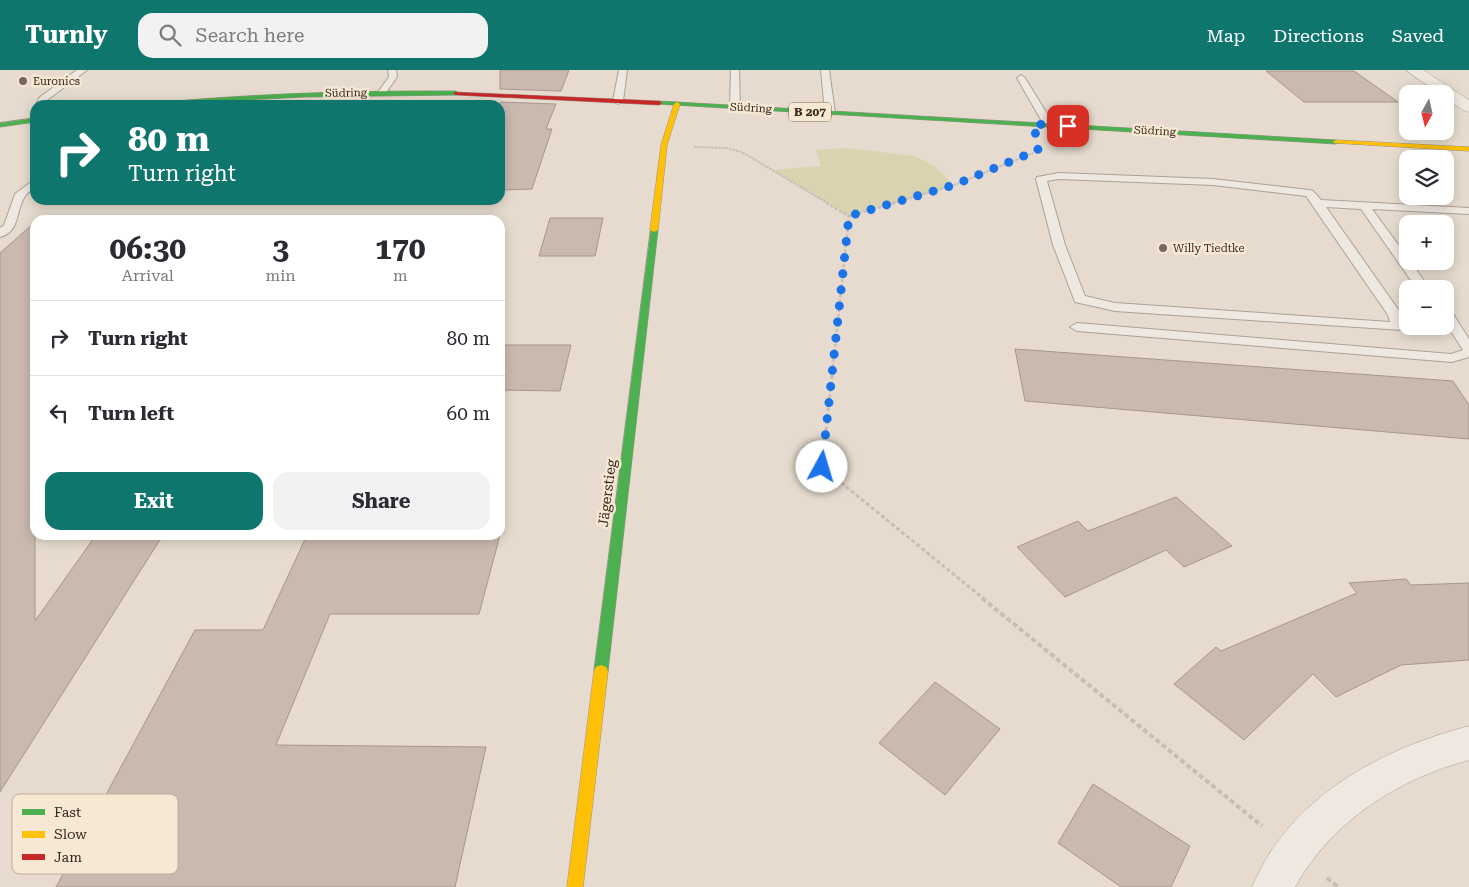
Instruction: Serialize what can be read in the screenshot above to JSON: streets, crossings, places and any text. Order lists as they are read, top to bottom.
{
  "streets": {
    "main road": ["Südring", "B 207", "Jägerstieg"]
  },
  "crossings": [
    ["Südring", "Jägerstieg"]
  ],
  "places": ["Euronics", "Willy Tiedtke"],
  "legend": ["Fast", "Slow", "Jam"],
  "north": "bottom",
  "page": {
    "header": "Turnly",
    "search": "Search here",
    "nav": ["Map", "Directions", "Saved"],
    "map_buttons": ["+", "−"],
    "turn": ["80 m", "Turn right"],
    "eta": [
      "06:30",
      "Arrival",
      "3",
      "min",
      "170",
      "m"
    ],
    "list": [
      {
        "name": "Turn right",
        "value": "80 m"
      },
      {
        "name": "Turn left",
        "value": "60 m"
      }
    ],
    "buttons": ["Exit", "Share"]
  }
}
